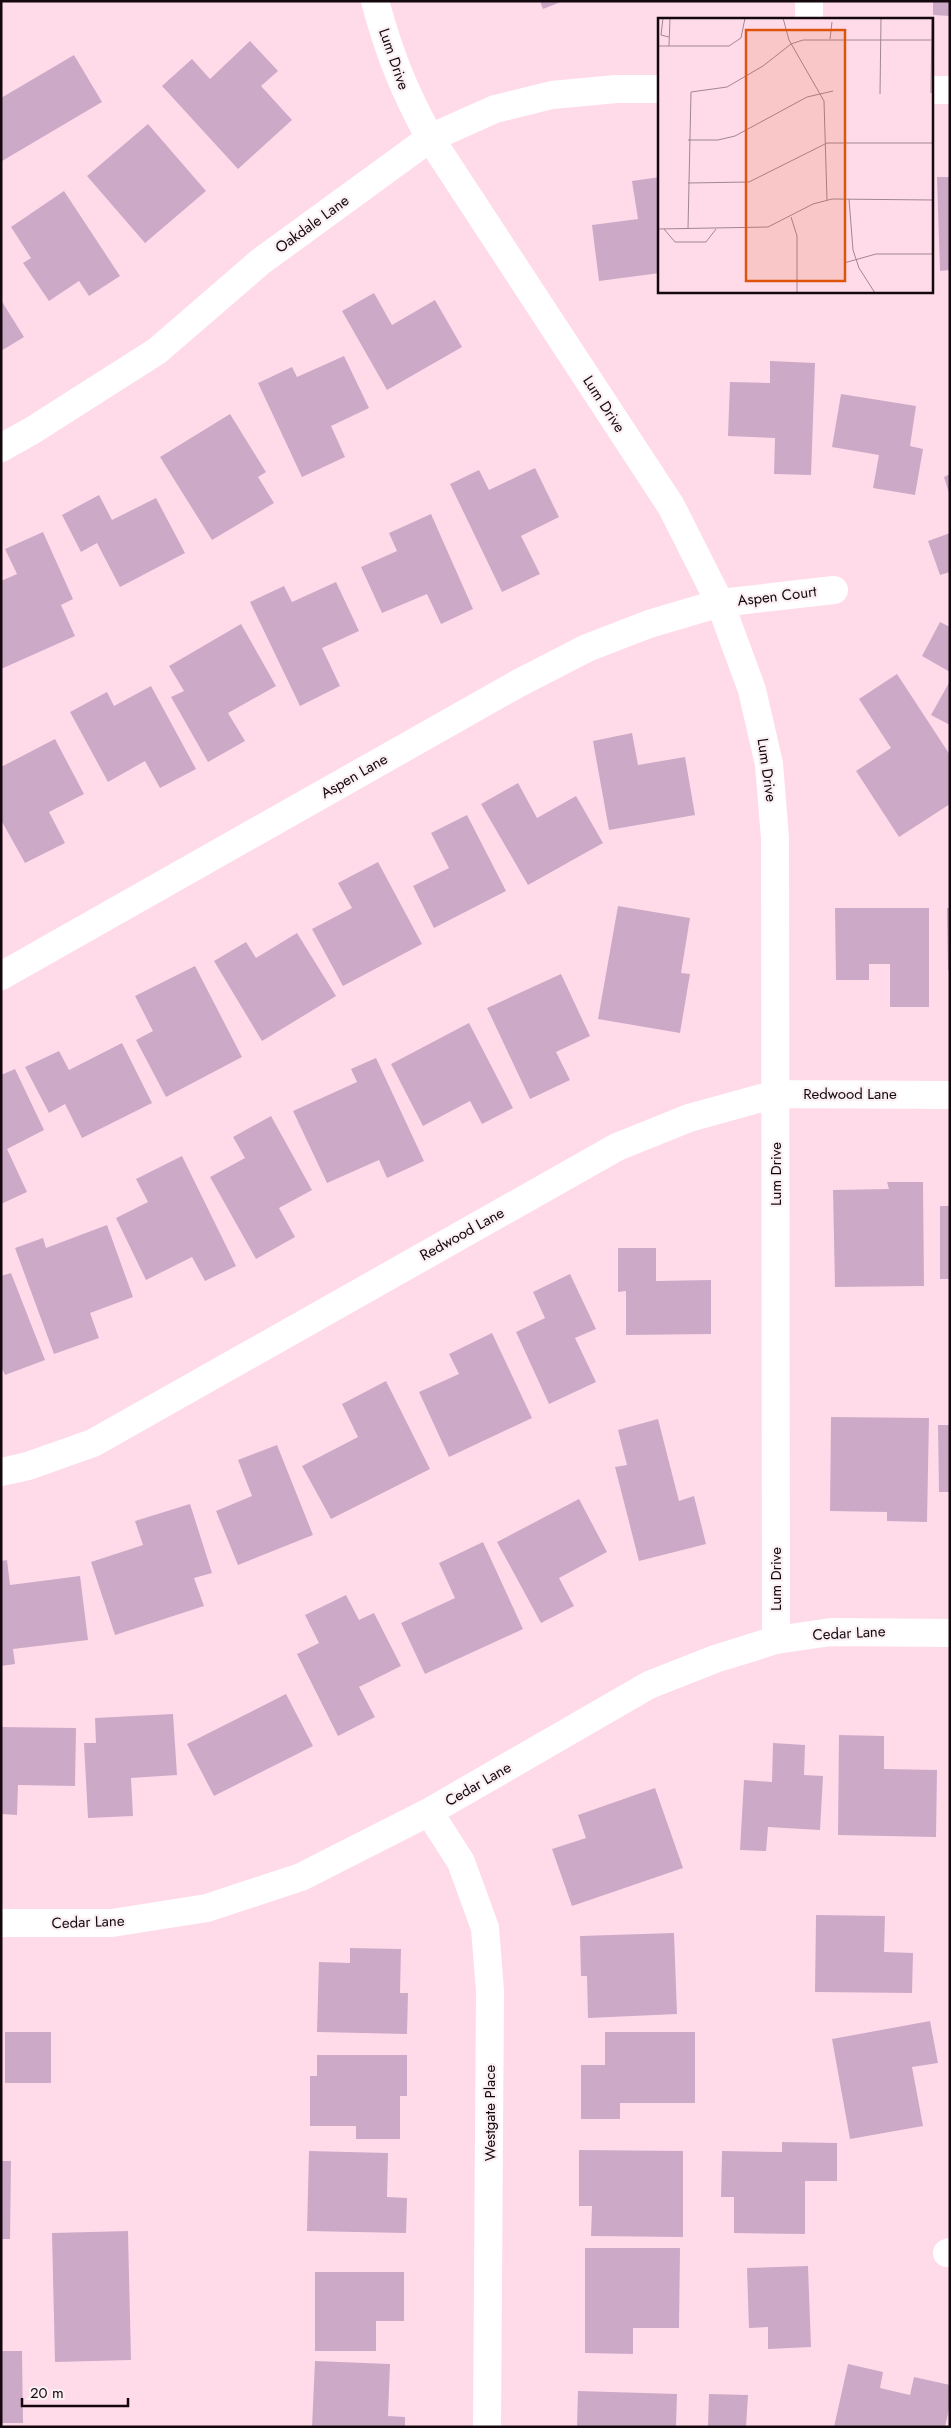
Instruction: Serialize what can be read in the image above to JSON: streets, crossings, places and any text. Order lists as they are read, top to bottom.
{
  "streets": {
    "street": [
      "Lum Drive",
      "Oakdale Lane",
      "Aspen Court",
      "Aspen Lane",
      "Redwood Lane",
      "Cedar Lane",
      "Westgate Place"
    ]
  },
  "crossings": [
    ["Lum Drive", "Oakdale Lane"],
    ["Lum Drive", "Aspen Court"],
    ["Lum Drive", "Aspen Lane"],
    ["Lum Drive", "Redwood Lane"],
    ["Lum Drive", "Cedar Lane"],
    ["Aspen Court", "Aspen Lane"],
    ["Cedar Lane", "Westgate Place"]
  ],
  "scale_bar": "20 m"
}
